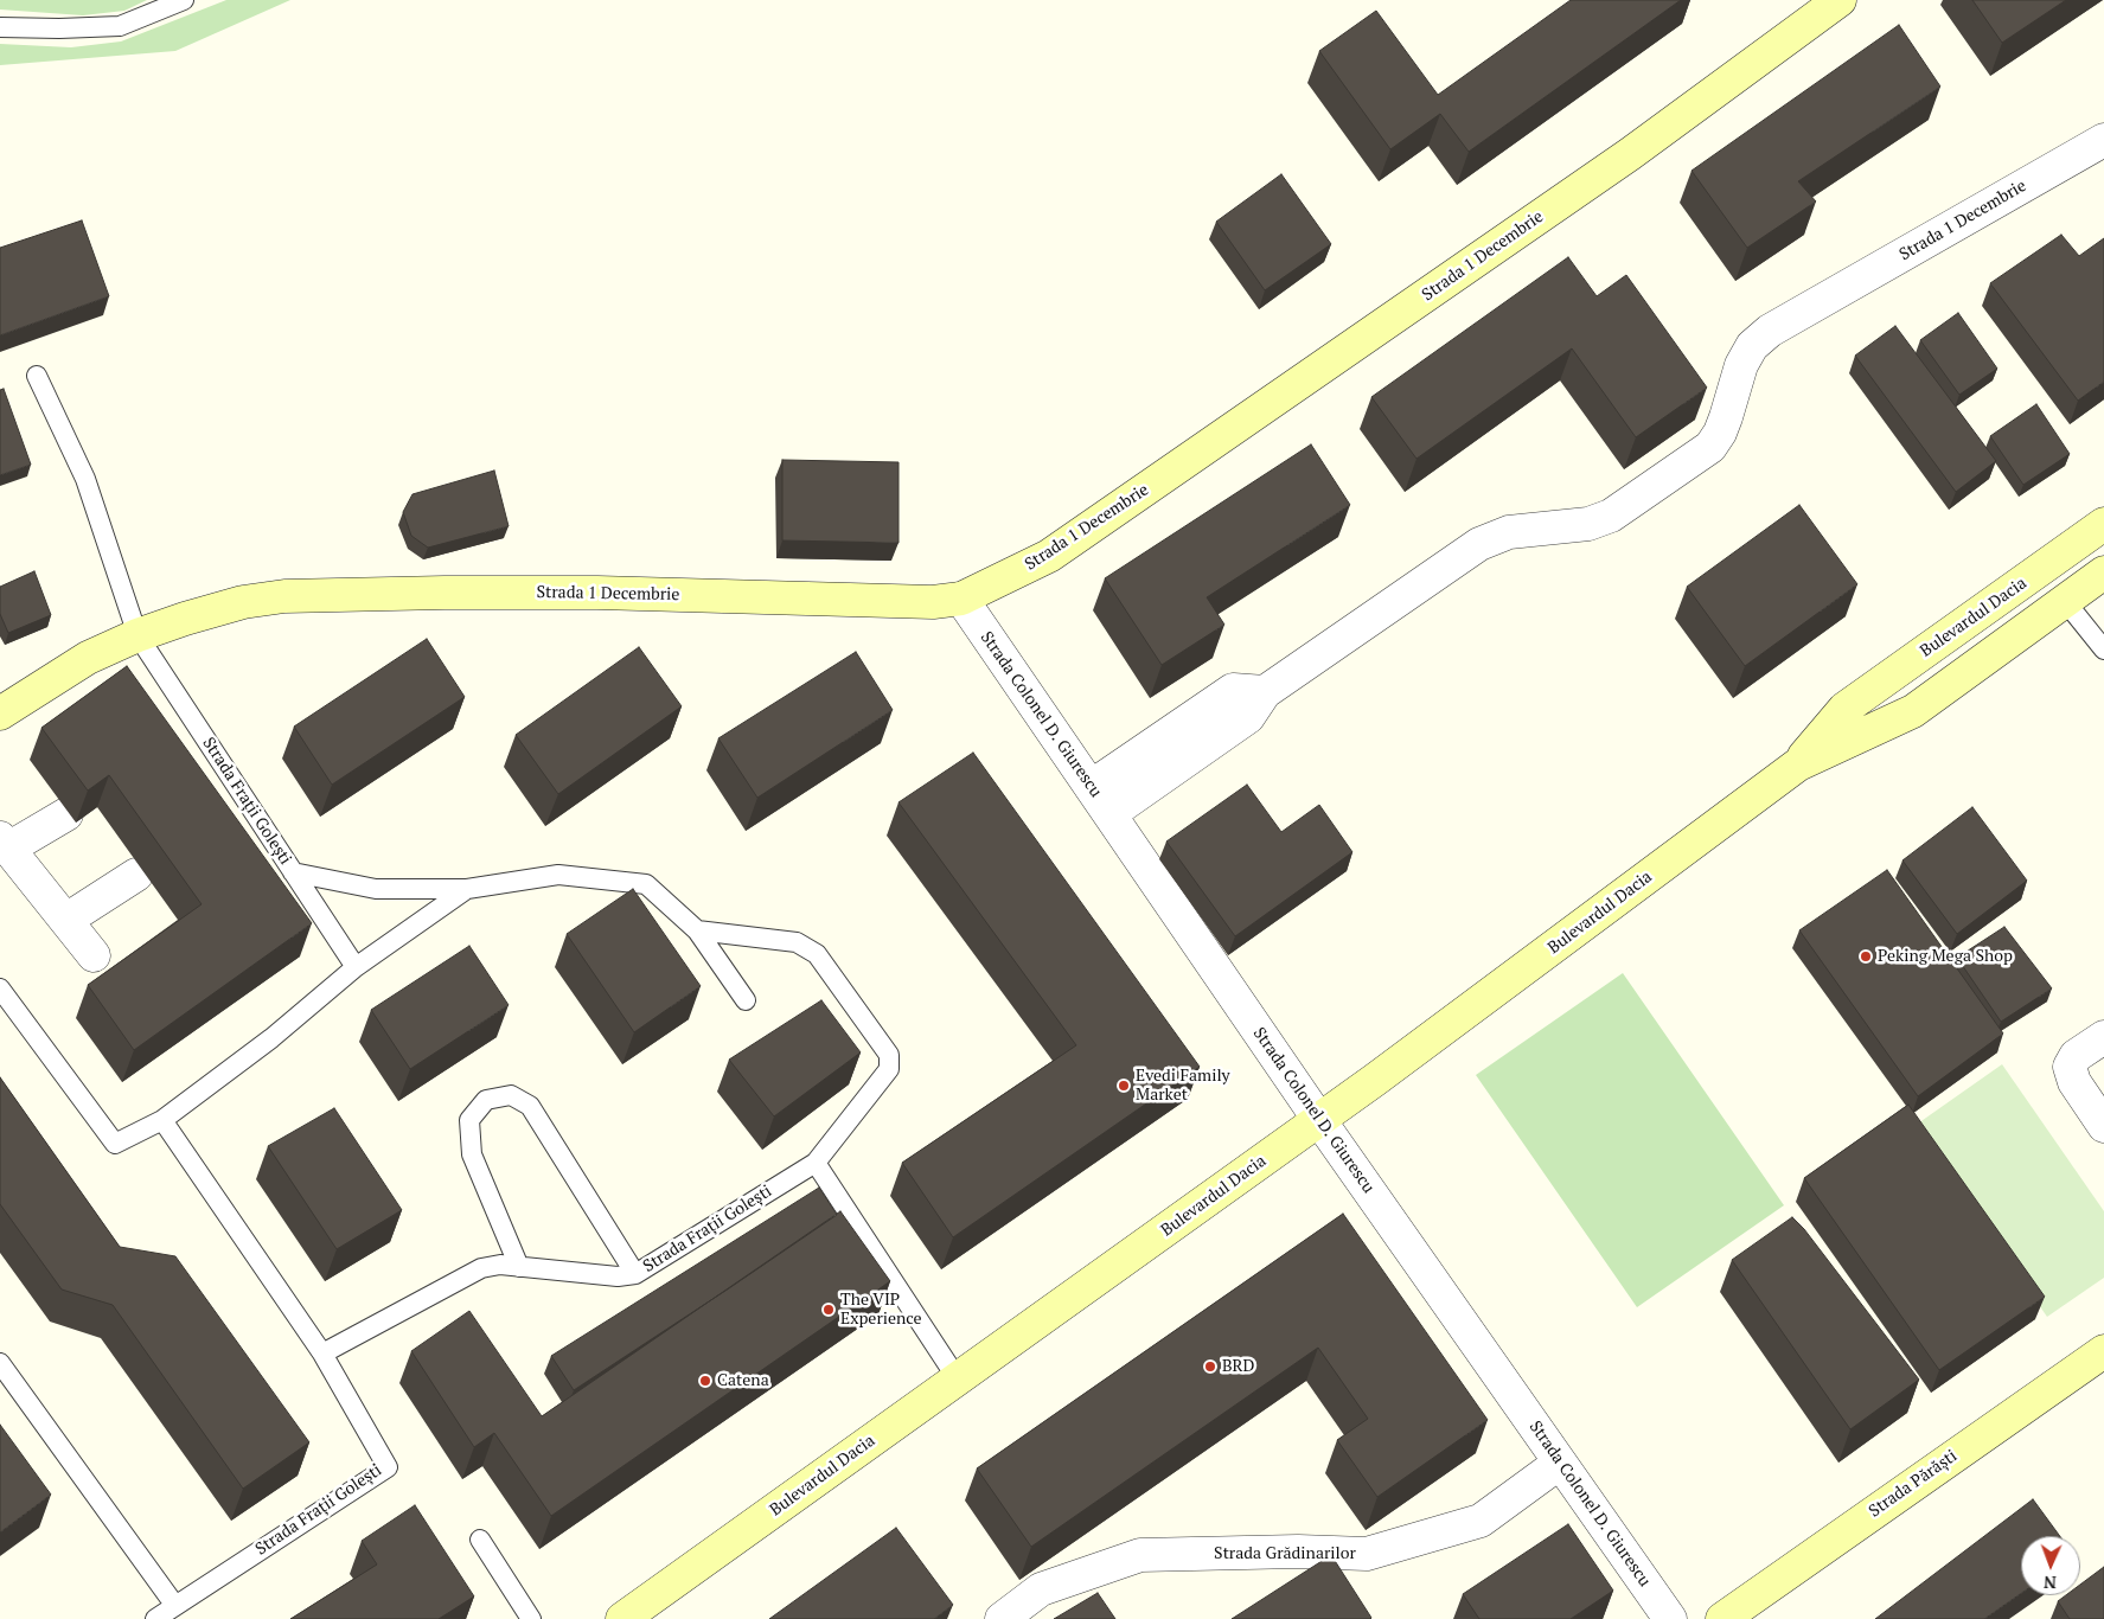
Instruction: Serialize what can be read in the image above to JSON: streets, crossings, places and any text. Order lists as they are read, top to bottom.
{
  "streets": {
    "street": [
      "Strada 1 Decembrie",
      "Bulevardul Dacia",
      "Strada Colonel D. Giurescu",
      "Strada Părăști",
      "Strada Grădinarilor"
    ],
    "lane": ["Strada Frații Golești"]
  },
  "crossings": [
    ["Strada 1 Decembrie", "Strada Colonel D. Giurescu"],
    ["Strada 1 Decembrie", "Strada Frații Golești"],
    ["Bulevardul Dacia", "Strada Colonel D. Giurescu"],
    ["Strada Colonel D. Giurescu", "Strada Grădinarilor"]
  ],
  "places": [
    "Peking Mega Shop",
    "Evedi Family Market",
    "The VIP Experience",
    "BRD",
    "Catena"
  ],
  "north": "bottom"
}
